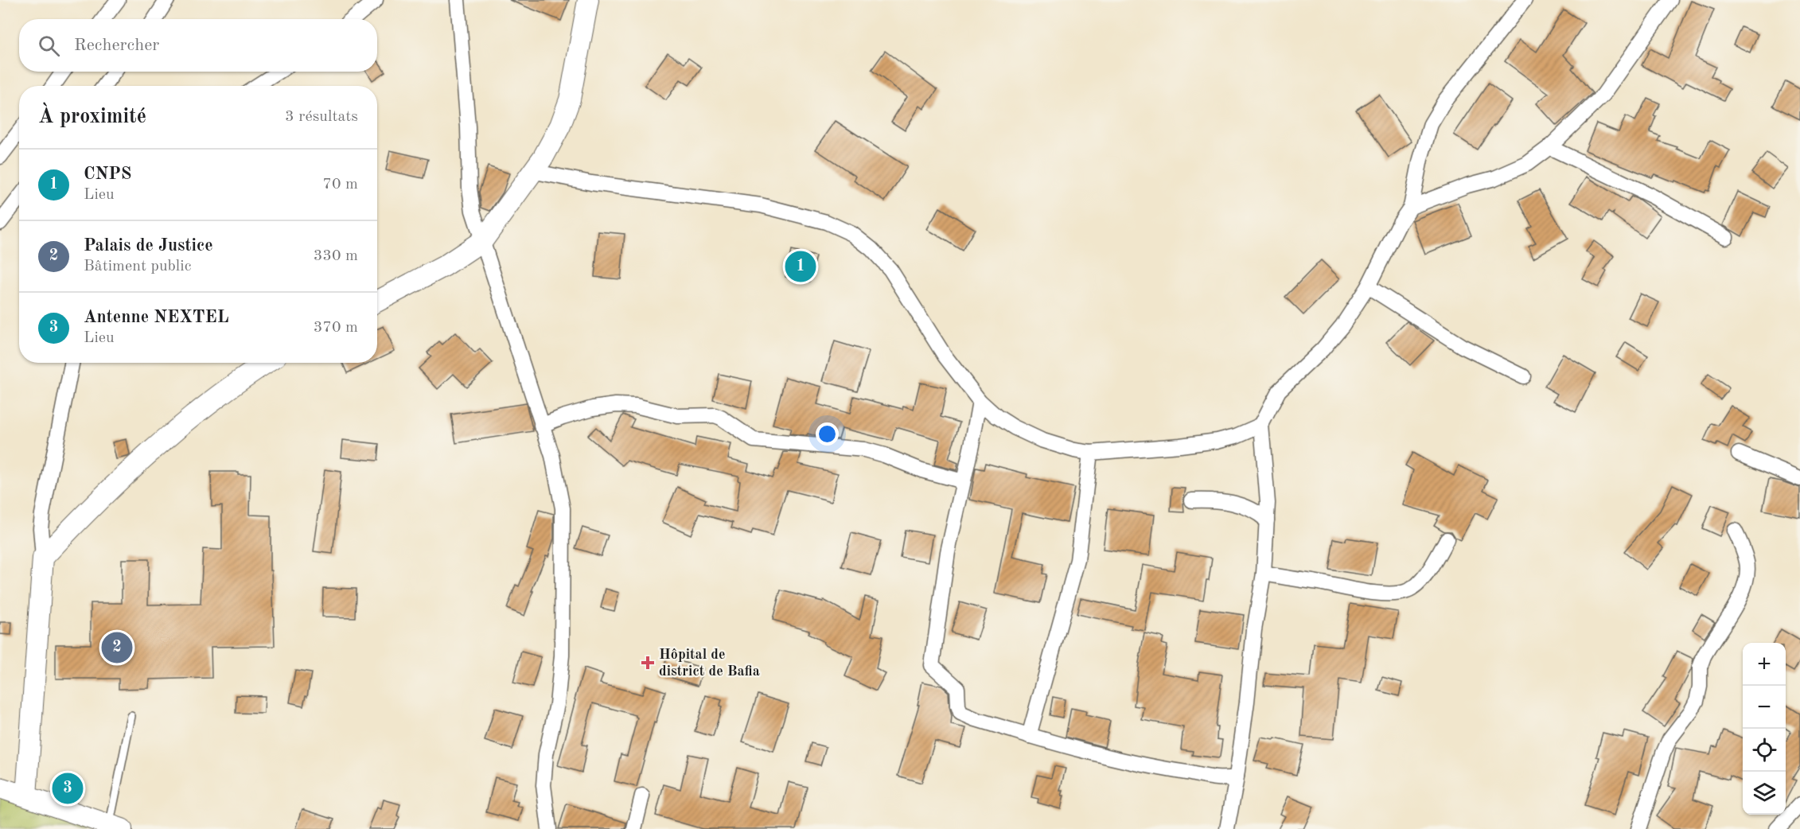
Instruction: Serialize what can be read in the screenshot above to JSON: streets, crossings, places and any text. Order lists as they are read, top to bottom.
{
  "places": {
    "health": ["Hôpital de district de Bafia"]
  },
  "page": {
    "search": "Rechercher",
    "heading": ["À proximité", "3 résultats"],
    "list": [
      {
        "mark": "1",
        "name": "CNPS",
        "note": "Lieu",
        "value": "70 m"
      },
      {
        "mark": "2",
        "name": "Palais de Justice",
        "note": "Bâtiment public",
        "value": "330 m"
      },
      {
        "mark": "3",
        "name": "Antenne NEXTEL",
        "note": "Lieu",
        "value": "370 m"
      }
    ],
    "pins": ["1", "2", "3"],
    "map_buttons": ["+", "−"]
  }
}
